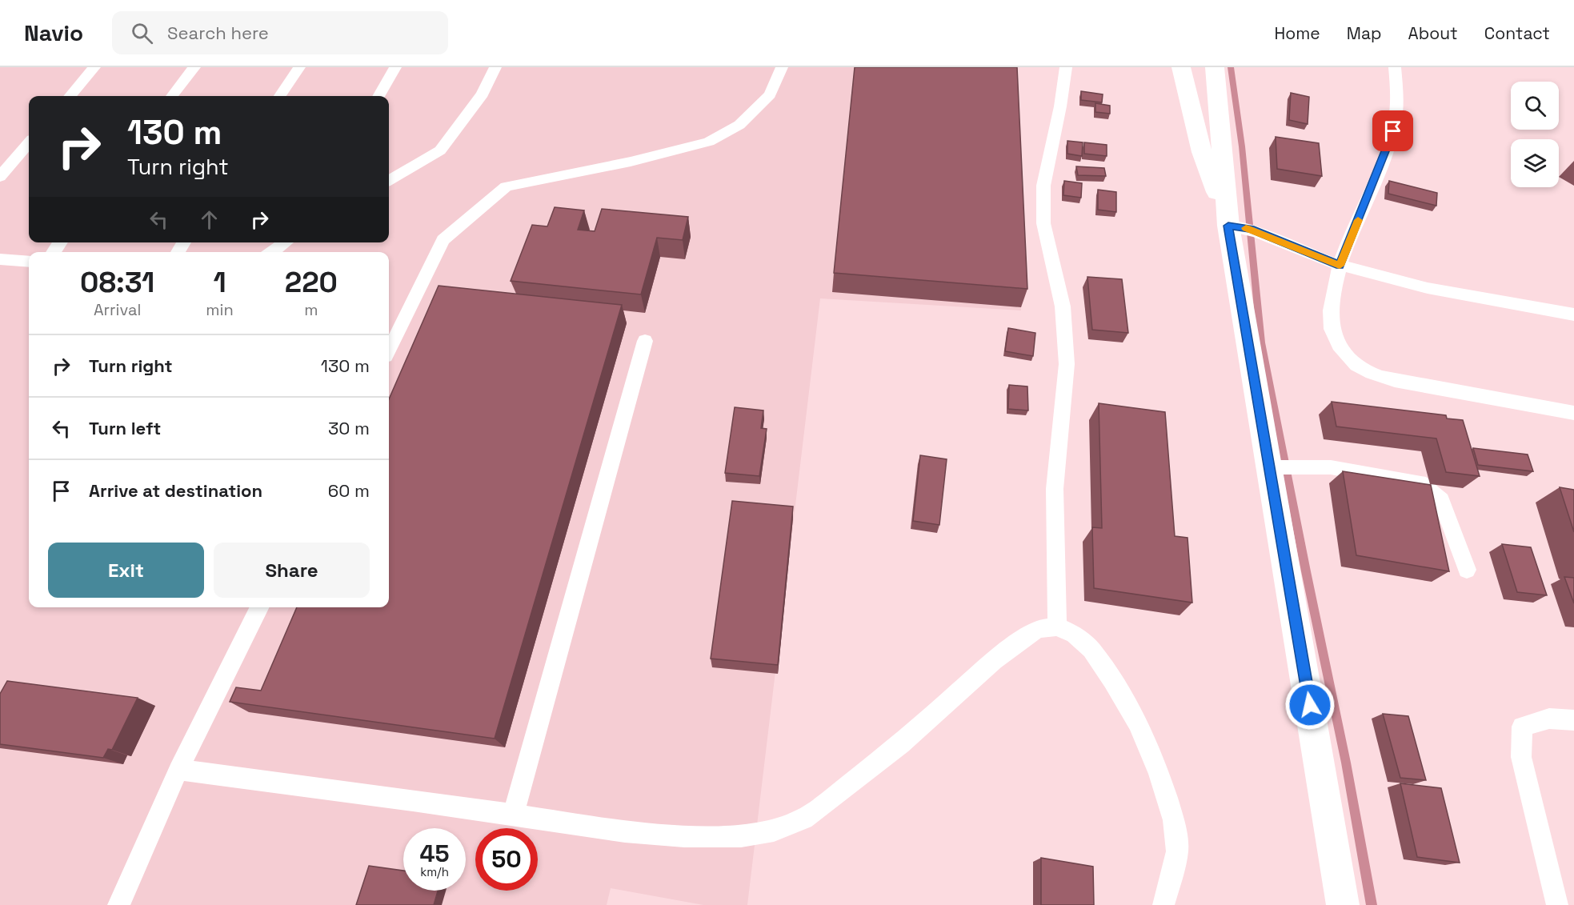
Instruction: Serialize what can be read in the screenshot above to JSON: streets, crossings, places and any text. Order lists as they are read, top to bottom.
{
  "page": {
    "header": "Navio",
    "search": "Search here",
    "nav": [
      "Home",
      "Map",
      "About",
      "Contact"
    ],
    "turn": ["130 m", "Turn right"],
    "eta": [
      "08:31",
      "Arrival",
      "1",
      "min",
      "220",
      "m"
    ],
    "list": [
      {
        "name": "Turn right",
        "value": "130 m"
      },
      {
        "name": "Turn left",
        "value": "30 m"
      },
      {
        "name": "Arrive at destination",
        "value": "60 m"
      }
    ],
    "buttons": ["Exit", "Share"],
    "speed": "45 km/h",
    "limit": "50"
  }
}
